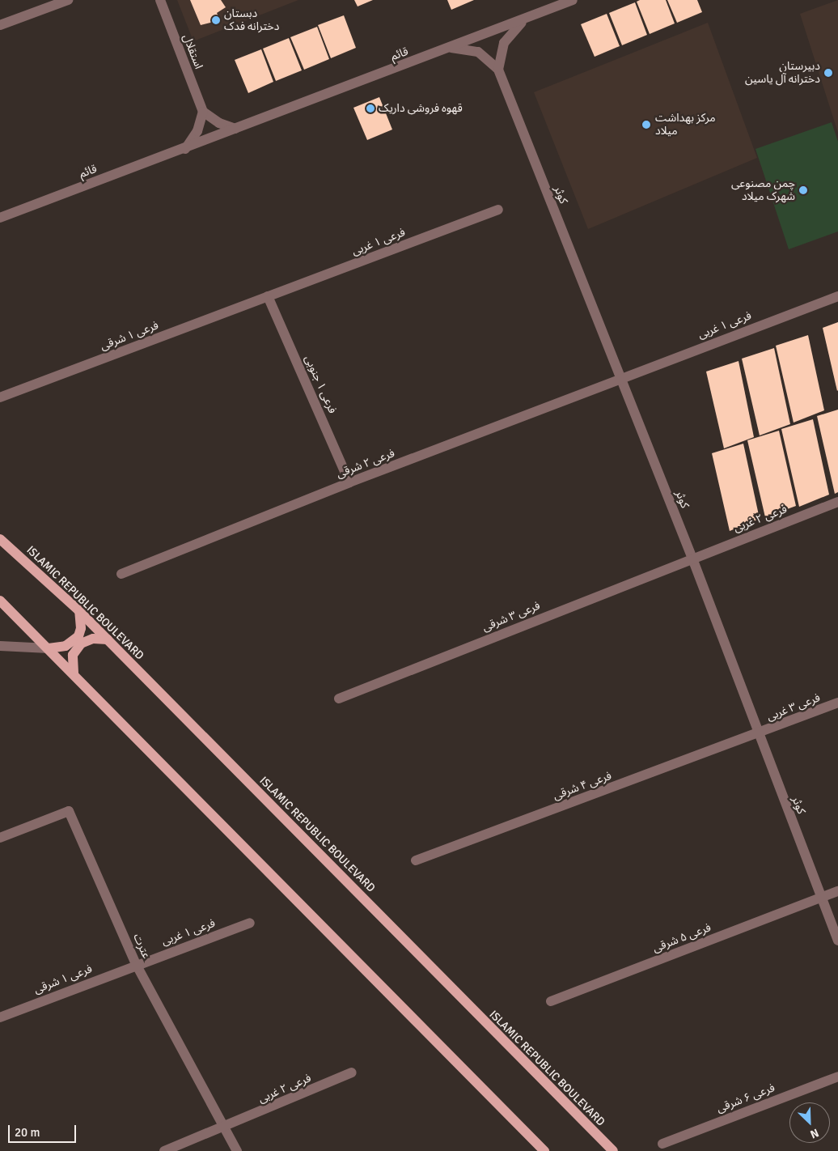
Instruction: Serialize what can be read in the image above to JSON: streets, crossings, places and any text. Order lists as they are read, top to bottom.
{
  "streets": {
    "main road": ["ISLAMIC REPUBLIC BOULEVARD"],
    "street": [
      "استقلال",
      "قائم",
      "کوثر",
      "فرعی ۱ غربی",
      "فرعی ۱ شرقی",
      "فرعی ۱ جنوبی",
      "فرعی ۲ شرقی",
      "فرعی ۲ غربی",
      "فرعی ۳ شرقی",
      "فرعی ۳ غربی",
      "فرعی ۴ شرقی",
      "فرعی ۵ شرقی",
      "عترت",
      "فرعی ۶ شرقی"
    ]
  },
  "crossings": [
    ["کوثر", "فرعی ۱ غربی"],
    ["کوثر", "فرعی ۲ شرقی"],
    ["کوثر", "فرعی ۲ غربی"],
    ["کوثر", "فرعی ۳ شرقی"],
    ["کوثر", "فرعی ۳ غربی"],
    ["کوثر", "فرعی ۴ شرقی"],
    ["کوثر", "فرعی ۵ شرقی"],
    ["فرعی ۱ غربی", "فرعی ۱ شرقی"],
    ["فرعی ۱ غربی", "فرعی ۱ جنوبی"],
    ["فرعی ۱ غربی", "فرعی ۲ شرقی"],
    ["فرعی ۱ غربی", "عترت"],
    ["فرعی ۱ شرقی", "فرعی ۱ جنوبی"],
    ["فرعی ۱ شرقی", "عترت"],
    ["فرعی ۱ جنوبی", "فرعی ۲ شرقی"],
    ["فرعی ۲ غربی", "فرعی ۳ شرقی"],
    ["فرعی ۲ غربی", "عترت"],
    ["فرعی ۳ غربی", "فرعی ۴ شرقی"]
  ],
  "places": [
    "دبستان دخترانه فدک",
    "دبیرستان دخترانه آل یاسین",
    "قهوه فروشی داریک",
    "مرکز بهداشت میلاد",
    "چمن مصنوعی شهرک میلاد"
  ],
  "scale_bar": "20 m",
  "north": "bottom right"
}
